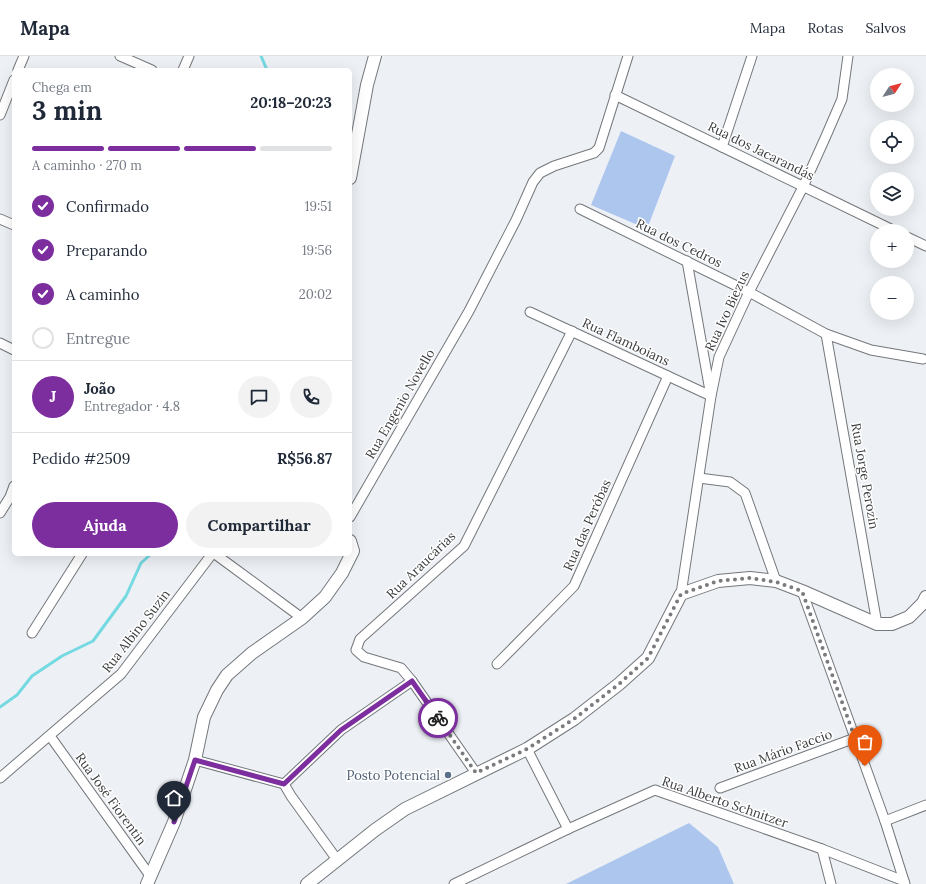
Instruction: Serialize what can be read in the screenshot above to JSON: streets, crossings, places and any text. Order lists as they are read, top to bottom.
{
  "streets": {
    "street": [
      "Rua dos Jacarandás",
      "Rua dos Cedros",
      "Rua Ivo Biezus",
      "Rua Flamboians",
      "Rua Engenio Novello",
      "Rua Jorge Perozin",
      "Rua das Peróbas",
      "Rua Araucárias",
      "Rua Albino Suzin",
      "Rua Mário Faccio",
      "Rua José Fiorentin",
      "Rua Alberto Schnitzer"
    ]
  },
  "crossings": [
    ["Rua dos Jacarandás", "Rua Ivo Biezus"],
    ["Rua dos Jacarandás", "Rua Engenio Novello"],
    ["Rua dos Cedros", "Rua Ivo Biezus"],
    ["Rua dos Cedros", "Rua Jorge Perozin"],
    ["Rua Ivo Biezus", "Rua Flamboians"],
    ["Rua Flamboians", "Rua das Peróbas"],
    ["Rua Flamboians", "Rua Araucárias"],
    ["Rua Albino Suzin", "Rua José Fiorentin"]
  ],
  "places": ["Posto Potencial"],
  "north": "top right",
  "page": {
    "header": "Mapa",
    "nav": ["Mapa", "Rotas", "Salvos"],
    "map_buttons": ["+", "−"],
    "heading": ["3 min", "Chega em", "20:18–20:23"],
    "panel": [
      "João",
      "Entregador · 4.8",
      "Pedido #2509",
      "R$56.87"
    ],
    "bar": "A caminho · 270 m",
    "list": [
      ["Confirmado", "19:51"],
      ["Preparando", "19:56"],
      ["A caminho", "20:02"],
      "Entregue"
    ],
    "round": "J",
    "buttons": ["Ajuda", "Compartilhar"]
  }
}
